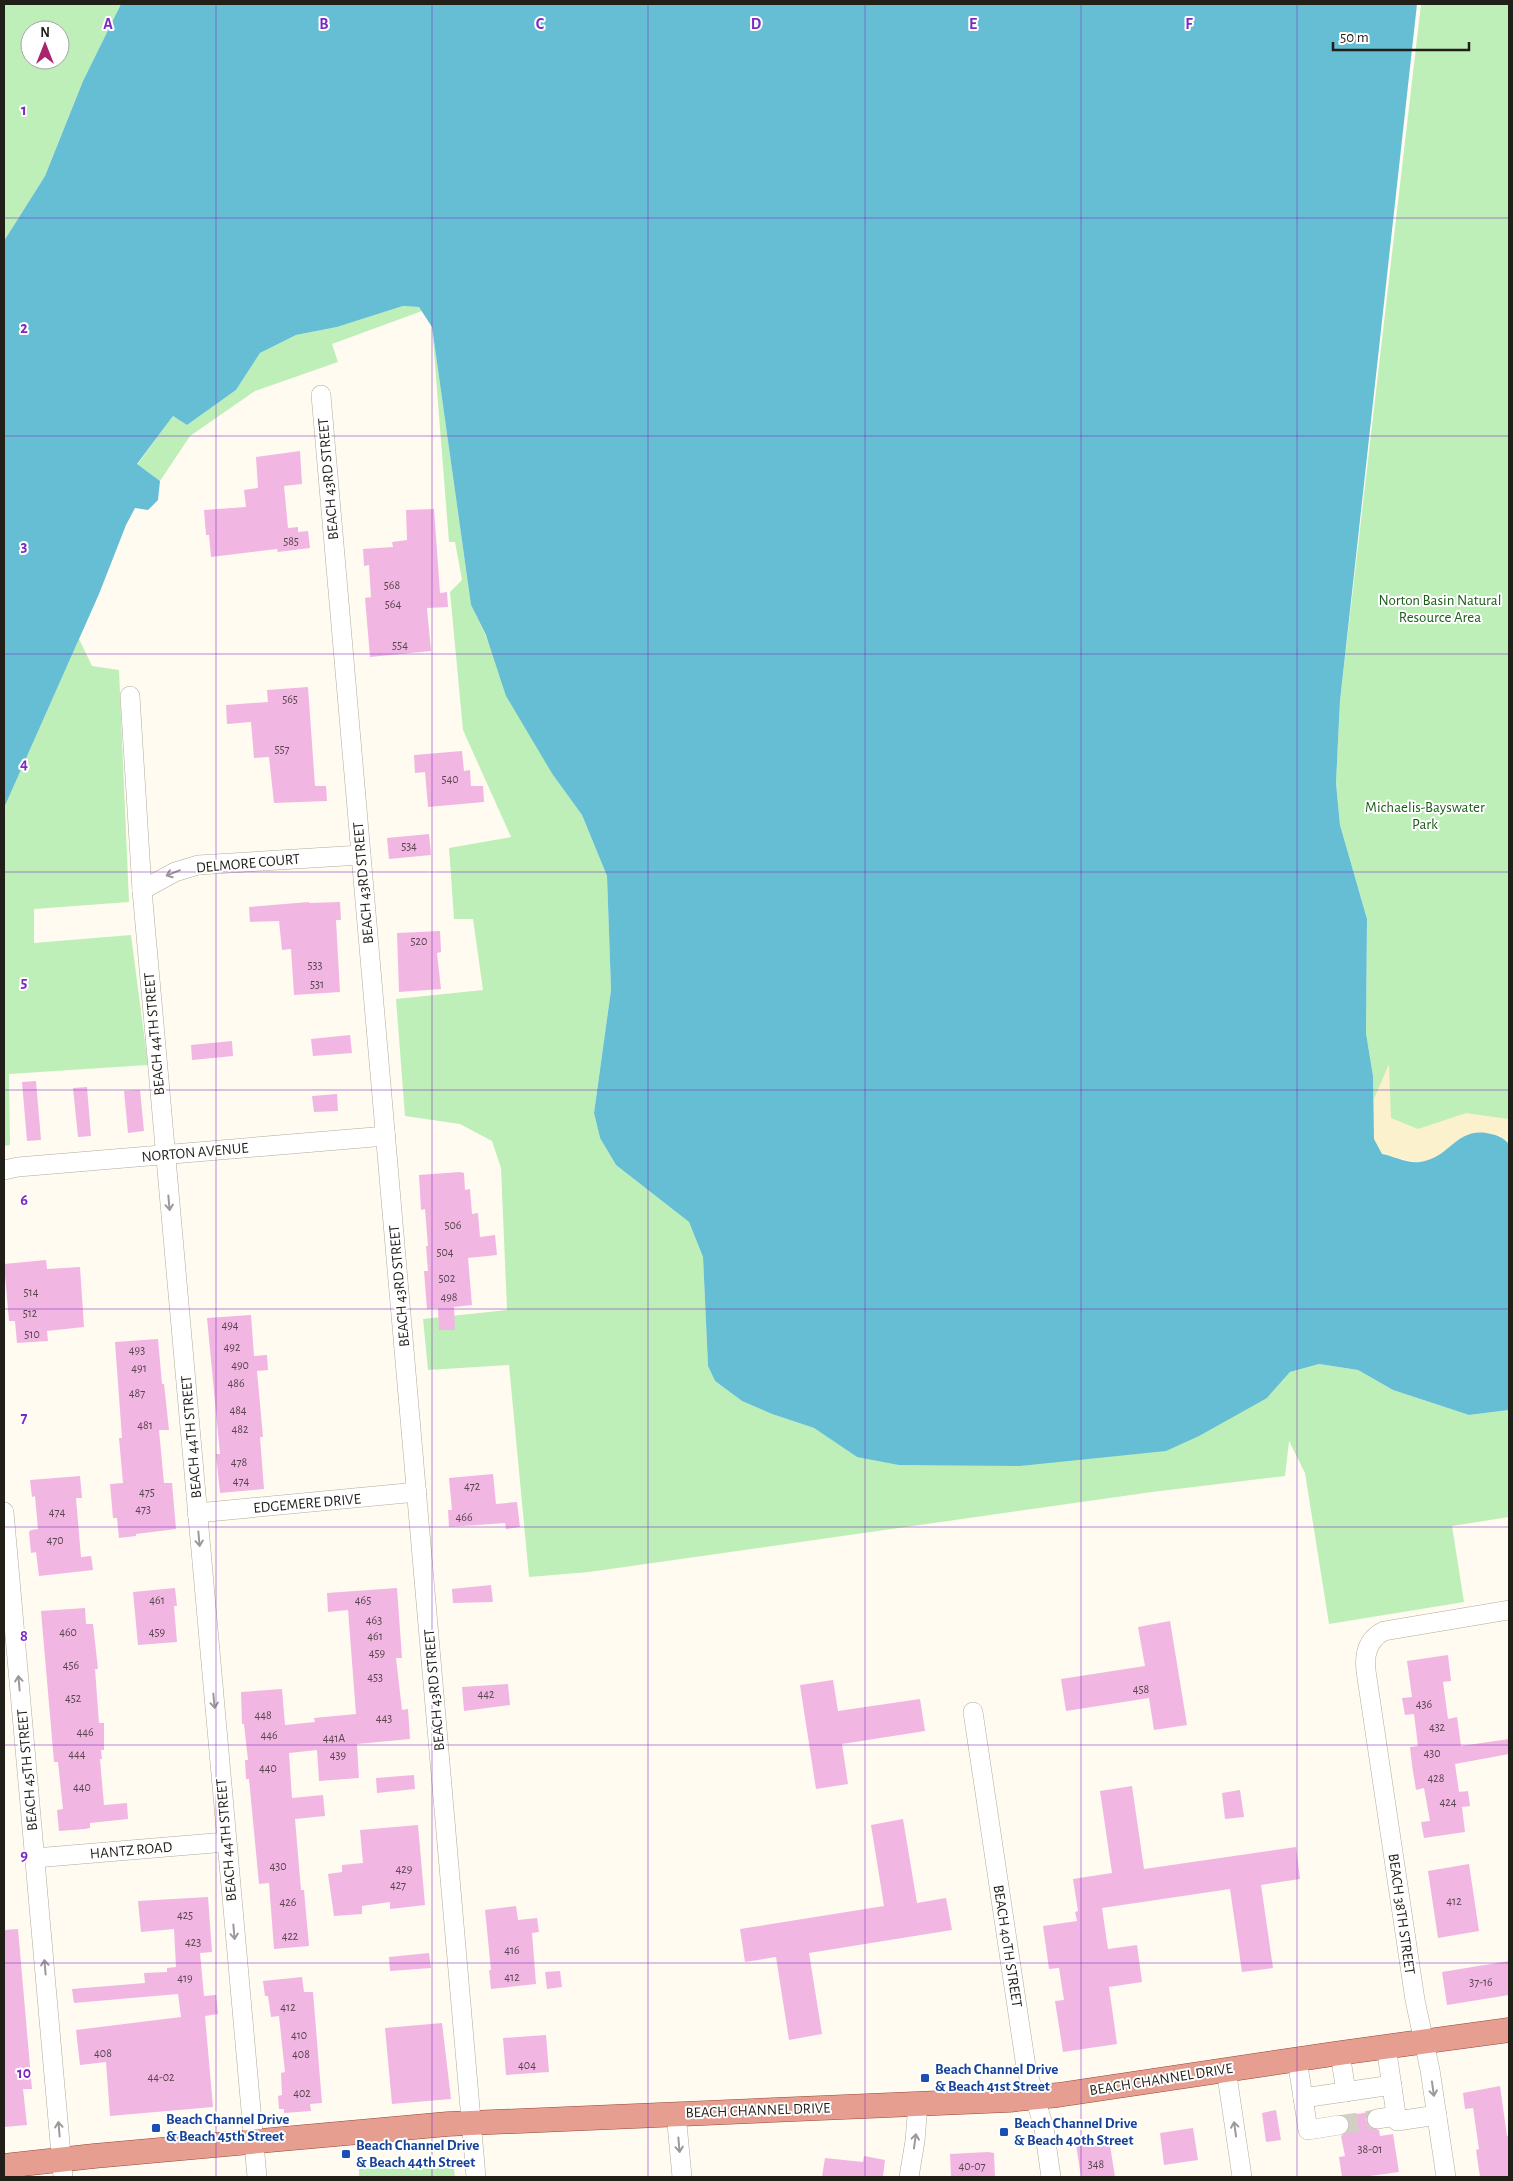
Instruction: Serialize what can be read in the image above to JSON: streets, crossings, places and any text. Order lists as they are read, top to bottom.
{
  "streets": {
    "main road": ["BEACH CHANNEL DRIVE"],
    "street": [
      "BEACH 43RD STREET",
      "DELMORE COURT",
      "BEACH 44TH STREET",
      "NORTON AVENUE",
      "EDGEMERE DRIVE",
      "BEACH 45TH STREET",
      "HANTZ ROAD",
      "BEACH 38TH STREET",
      "BEACH 40TH STREET"
    ]
  },
  "crossings": [
    ["BEACH 43RD STREET", "DELMORE COURT"],
    ["BEACH 43RD STREET", "NORTON AVENUE"],
    ["BEACH 43RD STREET", "EDGEMERE DRIVE"],
    ["BEACH 43RD STREET", "BEACH CHANNEL DRIVE"],
    ["DELMORE COURT", "BEACH 44TH STREET"],
    ["BEACH 44TH STREET", "NORTON AVENUE"],
    ["BEACH 44TH STREET", "EDGEMERE DRIVE"],
    ["BEACH 44TH STREET", "HANTZ ROAD"],
    ["BEACH 44TH STREET", "BEACH CHANNEL DRIVE"],
    ["BEACH 45TH STREET", "HANTZ ROAD"],
    ["BEACH 45TH STREET", "BEACH CHANNEL DRIVE"],
    ["BEACH 38TH STREET", "BEACH CHANNEL DRIVE"],
    ["BEACH 40TH STREET", "BEACH CHANNEL DRIVE"]
  ],
  "one_way": ["DELMORE COURT", "BEACH 44TH STREET", "BEACH 45TH STREET"],
  "parks": ["Norton Basin Natural Resource Area", "Michaelis-Bayswater Park"],
  "places": {
    "transit": [
      "Beach Channel Drive & Beach 41st Street",
      "Beach Channel Drive & Beach 45th Street",
      "Beach Channel Drive & Beach 40th Street",
      "Beach Channel Drive & Beach 44th Street"
    ]
  },
  "house_numbers": [
    "585",
    "568",
    "564",
    "554",
    "565",
    "557",
    "540",
    "534",
    "520",
    "533",
    "531",
    "506",
    "504",
    "502",
    "514",
    "498",
    "512",
    "494",
    "510",
    "492",
    "493",
    "490",
    "491",
    "486",
    "487",
    "484",
    "481",
    "482",
    "478",
    "474",
    "472",
    "475",
    "473",
    "474",
    "466",
    "470",
    "461",
    "465",
    "463",
    "460",
    "459",
    "461",
    "459",
    "456",
    "453",
    "458",
    "442",
    "452",
    "436",
    "448",
    "443",
    "432",
    "446",
    "446",
    "441A",
    "430",
    "444",
    "439",
    "440",
    "428",
    "440",
    "424",
    "430",
    "429",
    "427",
    "412",
    "426",
    "425",
    "422",
    "423",
    "416",
    "412",
    "419",
    "37-16",
    "412",
    "410",
    "408",
    "408",
    "404",
    "44-02",
    "402",
    "38-01",
    "348",
    "40-07"
  ],
  "scale_bar": "50 m",
  "north": "top",
  "grid": {
    "columns": [
      "A",
      "B",
      "C",
      "D",
      "E",
      "F"
    ],
    "rows": [
      "1",
      "2",
      "3",
      "4",
      "5",
      "6",
      "7",
      "8",
      "9",
      "10"
    ]
  }
}
